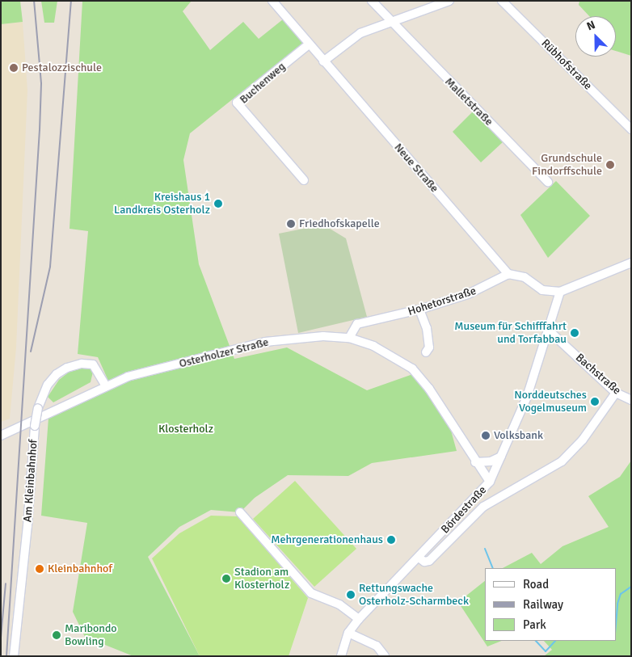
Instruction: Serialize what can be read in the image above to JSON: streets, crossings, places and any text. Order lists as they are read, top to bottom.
{
  "streets": {
    "street": [
      "Rübhofstraße",
      "Buchenweg",
      "Malletstraße",
      "Neue Straße",
      "Hohetorstraße",
      "Osterholzer Straße",
      "Bachstraße",
      "Am Kleinbahnhof",
      "Bördestraße"
    ]
  },
  "crossings": [
    ["Buchenweg", "Neue Straße"],
    ["Neue Straße", "Hohetorstraße"],
    ["Hohetorstraße", "Osterholzer Straße"],
    ["Osterholzer Straße", "Am Kleinbahnhof"],
    ["Osterholzer Straße", "Bördestraße"],
    ["Bachstraße", "Bördestraße"]
  ],
  "parks": ["Klosterholz"],
  "places": [
    "Pestalozzischule",
    "Grundschule Findorffschule",
    "Kreishaus 1 Landkreis Osterholz",
    "Friedhofskapelle",
    "Museum für Schifffahrt und Torfabbau",
    "Norddeutsches Vogelmuseum",
    "Volksbank",
    "Mehrgenerationenhaus",
    "Kleinbahnhof",
    "Stadion am Klosterholz",
    "Rettungswache Osterholz-Scharmbeck",
    "Maribondo Bowling"
  ],
  "legend": ["Road", "Railway", "Park"],
  "north": "top left"
}
